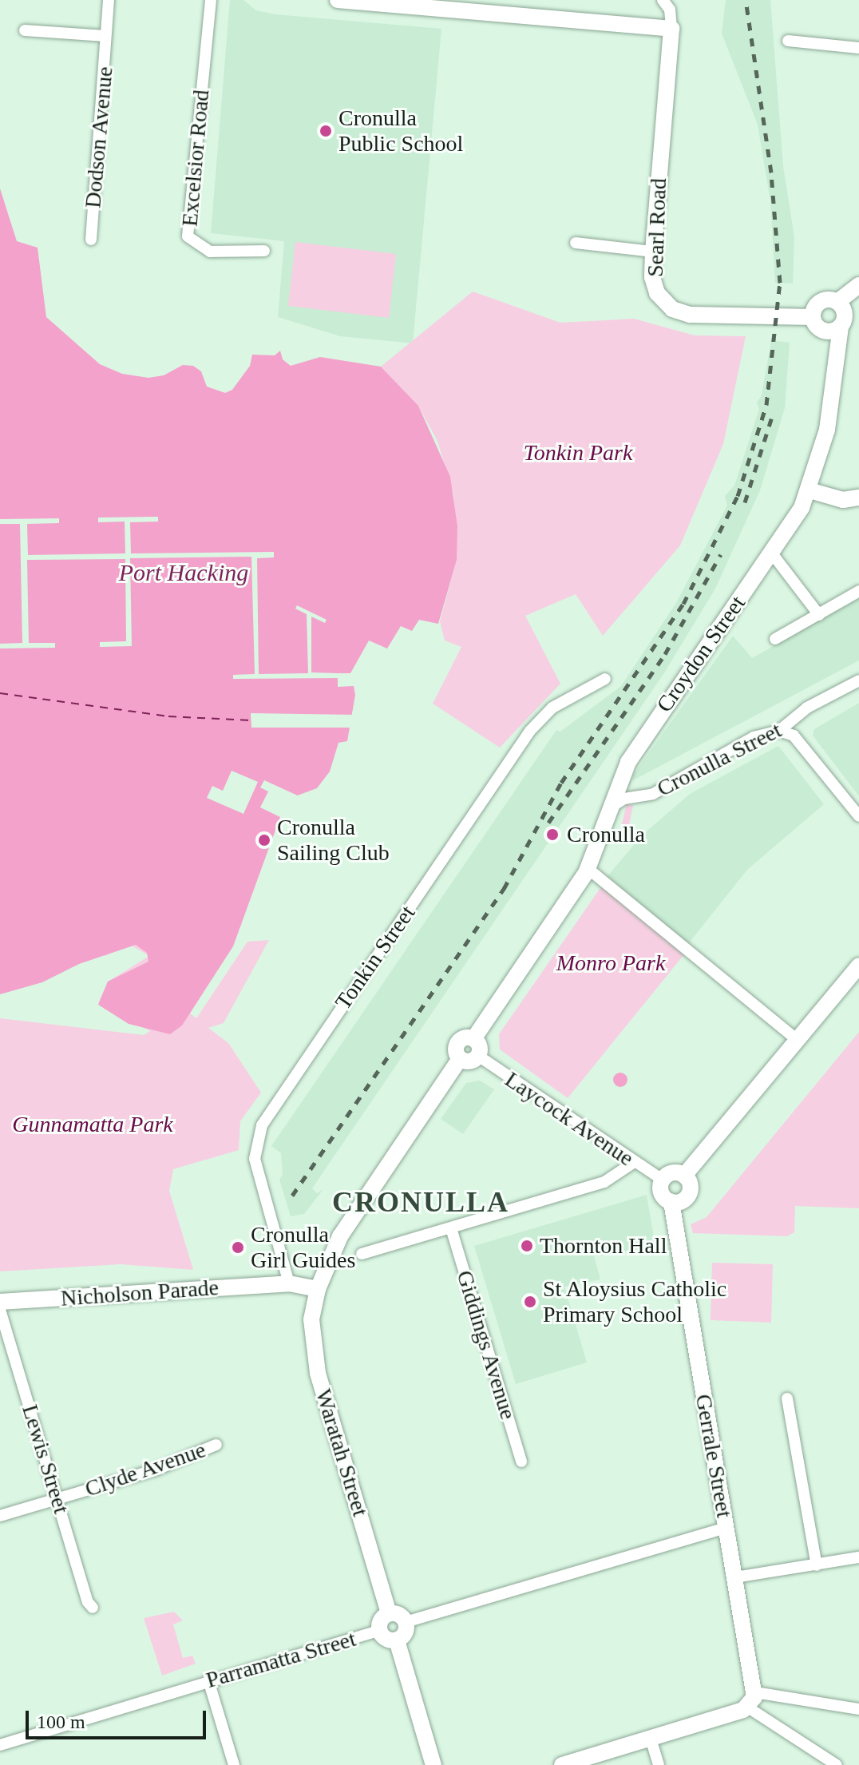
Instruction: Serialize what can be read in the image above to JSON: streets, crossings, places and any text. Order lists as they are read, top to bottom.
{
  "streets": {
    "street": [
      "Dodson Avenue",
      "Excelsior Road",
      "Searl Road",
      "Croydon Street",
      "Cronulla Street",
      "Tonkin Street",
      "Laycock Avenue",
      "Nicholson Parade",
      "Giddings Avenue",
      "Waratah Street",
      "Gerrale Street",
      "Lewis Street",
      "Clyde Avenue",
      "Parramatta Street"
    ]
  },
  "crossings": [
    ["Searl Road", "Croydon Street"],
    ["Croydon Street", "Cronulla Street"],
    ["Tonkin Street", "Nicholson Parade"],
    ["Laycock Avenue", "Gerrale Street"],
    ["Nicholson Parade", "Waratah Street"],
    ["Waratah Street", "Parramatta Street"],
    ["Lewis Street", "Clyde Avenue"]
  ],
  "districts": ["CRONULLA"],
  "water": ["Port Hacking"],
  "parks": ["Tonkin Park", "Monro Park", "Gunnamatta Park"],
  "places": [
    "Cronulla Public School",
    "Cronulla",
    "Cronulla Sailing Club",
    "Thornton Hall",
    "Cronulla Girl Guides",
    "St Aloysius Catholic Primary School"
  ],
  "scale_bar": "100 m"
}
